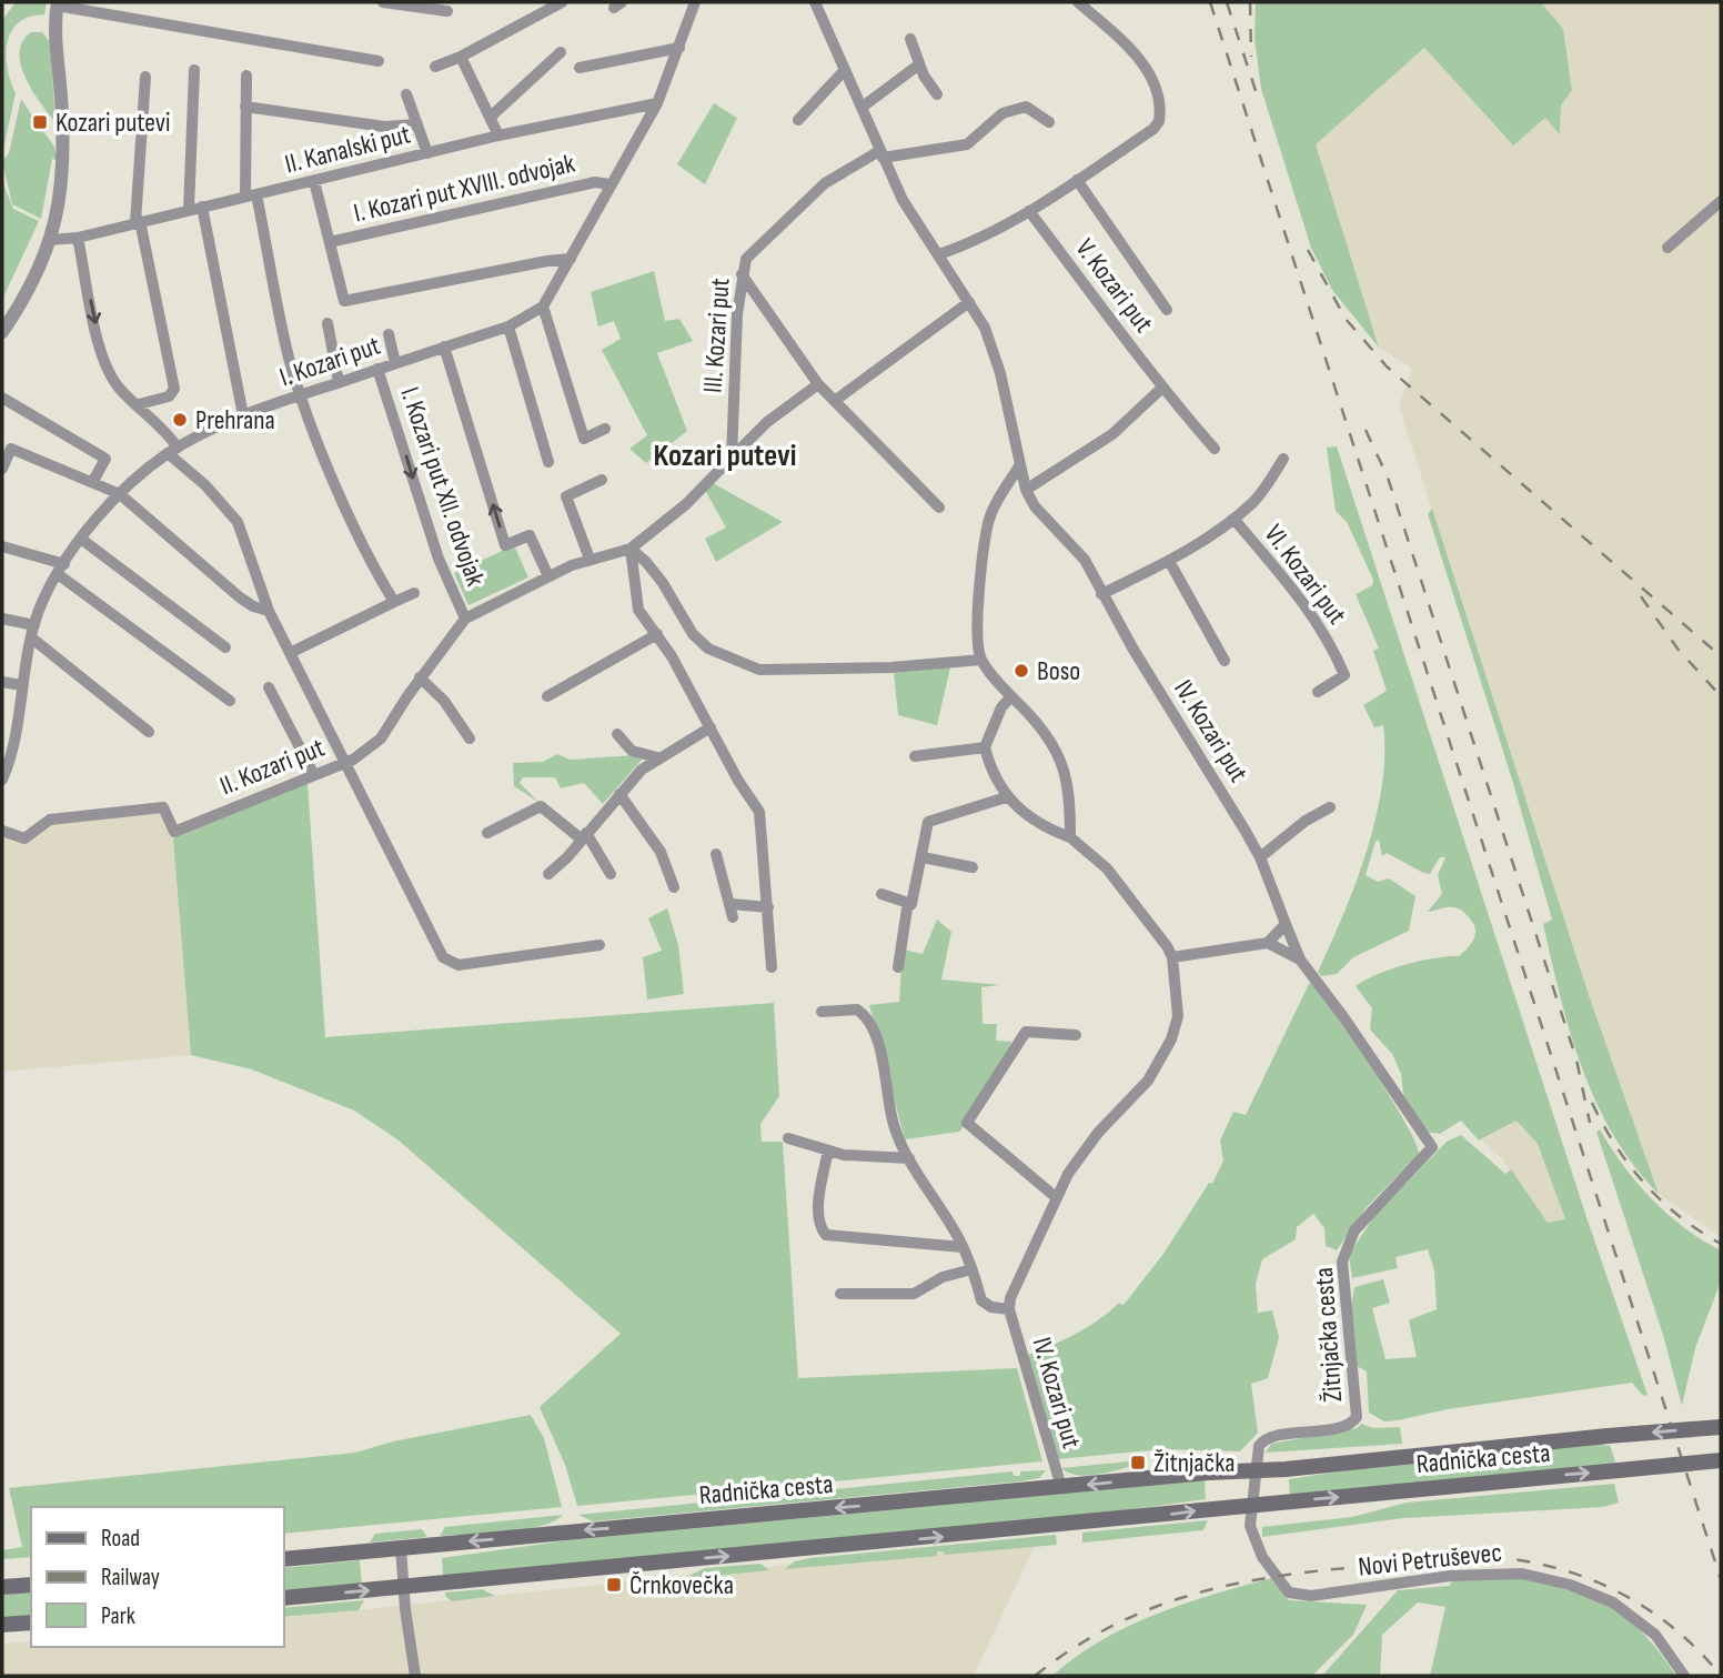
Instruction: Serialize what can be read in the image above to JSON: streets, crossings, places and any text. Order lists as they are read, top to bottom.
{
  "streets": {
    "main road": ["Radnička cesta"],
    "street": [
      "II. Kanalski put",
      "I. Kozari put XVIII. odvojak",
      "V. Kozari put",
      "III. Kozari put",
      "I. Kozari put",
      "I. Kozari put XII. odvojak",
      "VI. Kozari put",
      "IV. Kozari put",
      "II. Kozari put",
      "Žitnjačka cesta",
      "Novi Petruševec"
    ]
  },
  "crossings": [
    ["II. Kanalski put", "I. Kozari put"],
    ["II. Kanalski put", "II. Kozari put"],
    ["I. Kozari put XVIII. odvojak", "I. Kozari put"],
    ["III. Kozari put", "IV. Kozari put"],
    ["I. Kozari put", "I. Kozari put XII. odvojak"],
    ["I. Kozari put", "II. Kozari put"],
    ["VI. Kozari put", "IV. Kozari put"],
    ["IV. Kozari put", "Žitnjačka cesta"],
    ["IV. Kozari put", "Radnička cesta"],
    ["Žitnjačka cesta", "Radnička cesta"],
    ["Radnička cesta", "Novi Petruševec"]
  ],
  "districts": ["Kozari putevi"],
  "places": {
    "transit": ["Kozari putevi", "Žitnjačka", "Črnkovečka"],
    "other": ["Prehrana", "Boso"]
  },
  "legend": ["Road", "Railway", "Park"]
}
